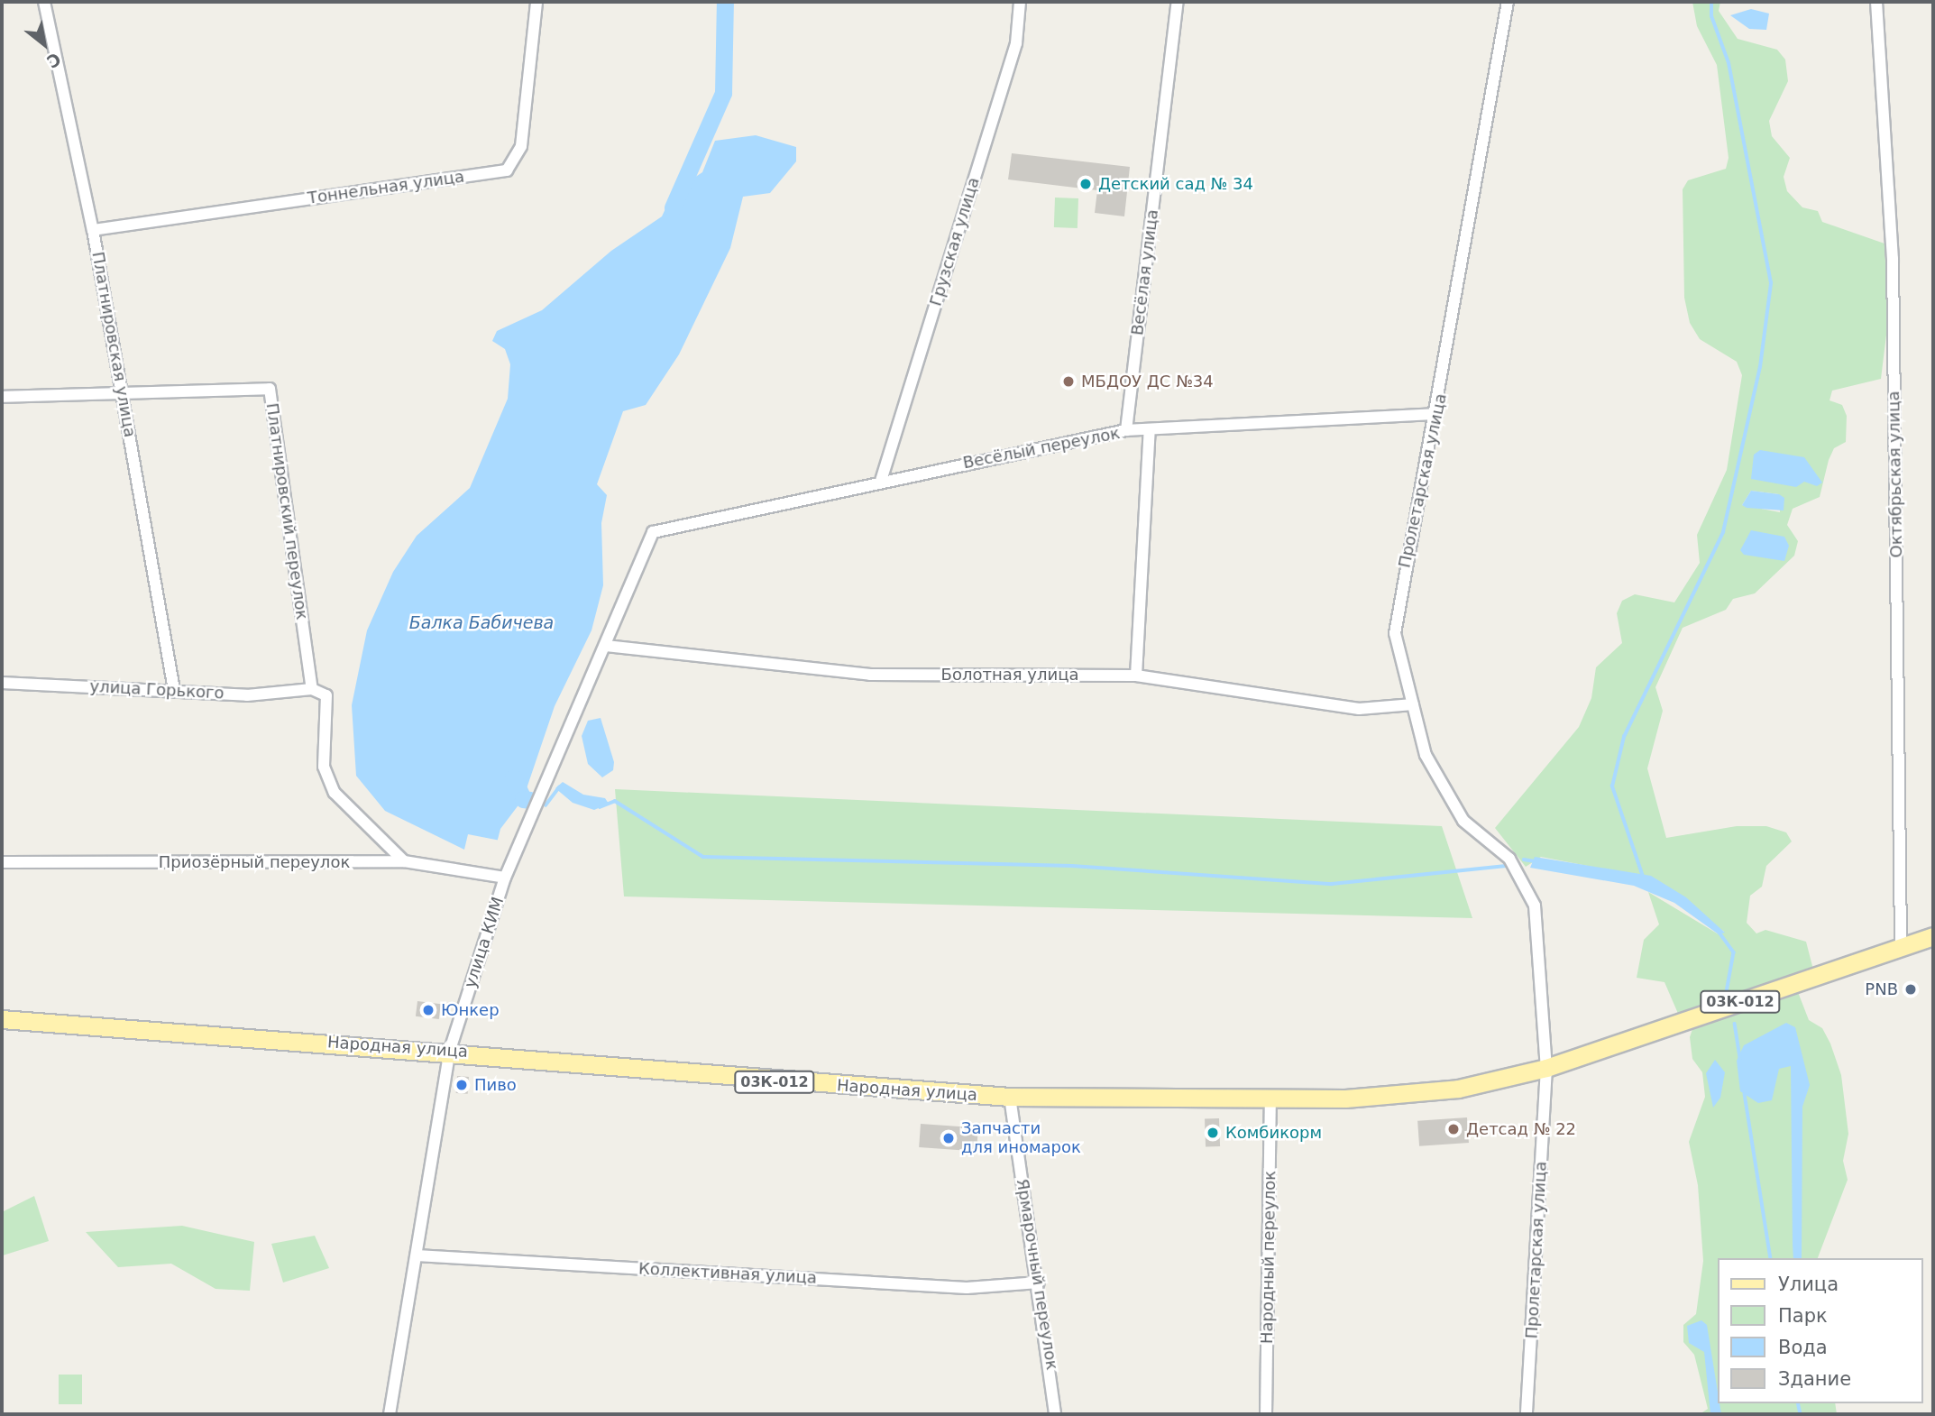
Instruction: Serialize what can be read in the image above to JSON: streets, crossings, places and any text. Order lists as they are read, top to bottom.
{
  "streets": {
    "main road": ["03К-012", "Народная улица"],
    "street": [
      "Тоннельная улица",
      "Грузская улица",
      "Весёлая улица",
      "Платнировская улица",
      "Весёлый переулок",
      "Октябрьская улица",
      "Пролетарская улица",
      "Платнировский переулок",
      "Болотная улица",
      "улица Горького",
      "Приозёрный переулок",
      "улица КИМ",
      "Народный переулок",
      "Коллективная улица",
      "Ярмарочный переулок"
    ]
  },
  "crossings": [
    ["Тоннельная улица", "Платнировская улица"],
    ["Грузская улица", "Весёлый переулок"],
    ["Весёлая улица", "Весёлый переулок"],
    ["Платнировская улица", "Платнировский переулок"],
    ["Платнировская улица", "улица Горького"],
    ["Весёлый переулок", "Пролетарская улица"],
    ["Весёлый переулок", "улица КИМ"],
    ["Октябрьская улица", "03К-012"],
    ["Пролетарская улица", "Болотная улица"],
    ["Пролетарская улица", "03К-012"],
    ["Пролетарская улица", "Народная улица"],
    ["Платнировский переулок", "улица Горького"],
    ["Платнировский переулок", "Приозёрный переулок"],
    ["Болотная улица", "улица КИМ"],
    ["Приозёрный переулок", "улица КИМ"],
    ["улица КИМ", "Народная улица"],
    ["улица КИМ", "Коллективная улица"],
    ["03К-012", "Народная улица"],
    ["Народная улица", "Народный переулок"],
    ["Народная улица", "Ярмарочный переулок"],
    ["Коллективная улица", "Ярмарочный переулок"]
  ],
  "water": ["Балка Бабичева"],
  "places": [
    "Детский сад № 34",
    "МБДОУ ДС №34",
    "PNB",
    "Юнкер",
    "Пиво",
    "Детсад № 22",
    "Комбикорм",
    "Запчасти для иномарок"
  ],
  "legend": [
    "Улица",
    "Парк",
    "Вода",
    "Здание"
  ],
  "north": "bottom right"
}
